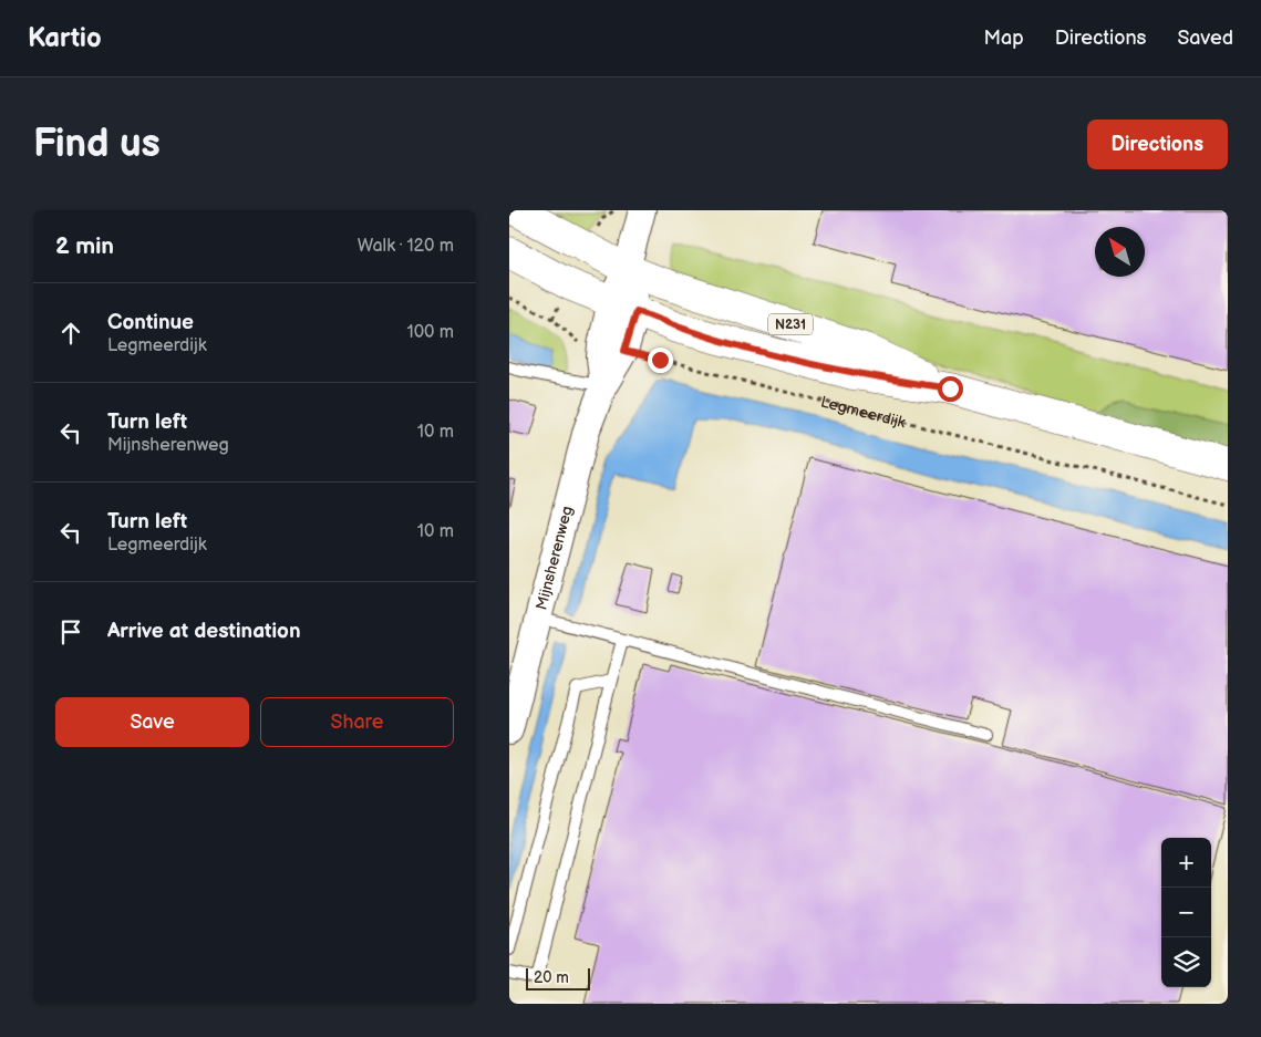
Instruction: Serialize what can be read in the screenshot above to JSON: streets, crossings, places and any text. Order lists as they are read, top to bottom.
{
  "streets": {
    "main road": ["N231"],
    "street": ["Mijnsherenweg"],
    "path": ["Legmeerdijk"]
  },
  "crossings": [
    ["N231", "Mijnsherenweg"],
    ["Legmeerdijk", "Mijnsherenweg"]
  ],
  "scale_bar": "20 m",
  "north": "top left",
  "page": {
    "header": "Kartio",
    "nav": ["Map", "Directions", "Saved"],
    "buttons": [
      "Directions",
      ["Save", "Share"]
    ],
    "title": "Find us",
    "heading": ["2 min", "Walk · 120 m"],
    "list": [
      ["Continue", "Legmeerdijk", "100 m"],
      ["Turn left", "Mijnsherenweg", "10 m"],
      ["Turn left", "Legmeerdijk", "10 m"],
      "Arrive at destination"
    ],
    "map_buttons": ["+", "−"],
    "scale": "20 m"
  }
}
